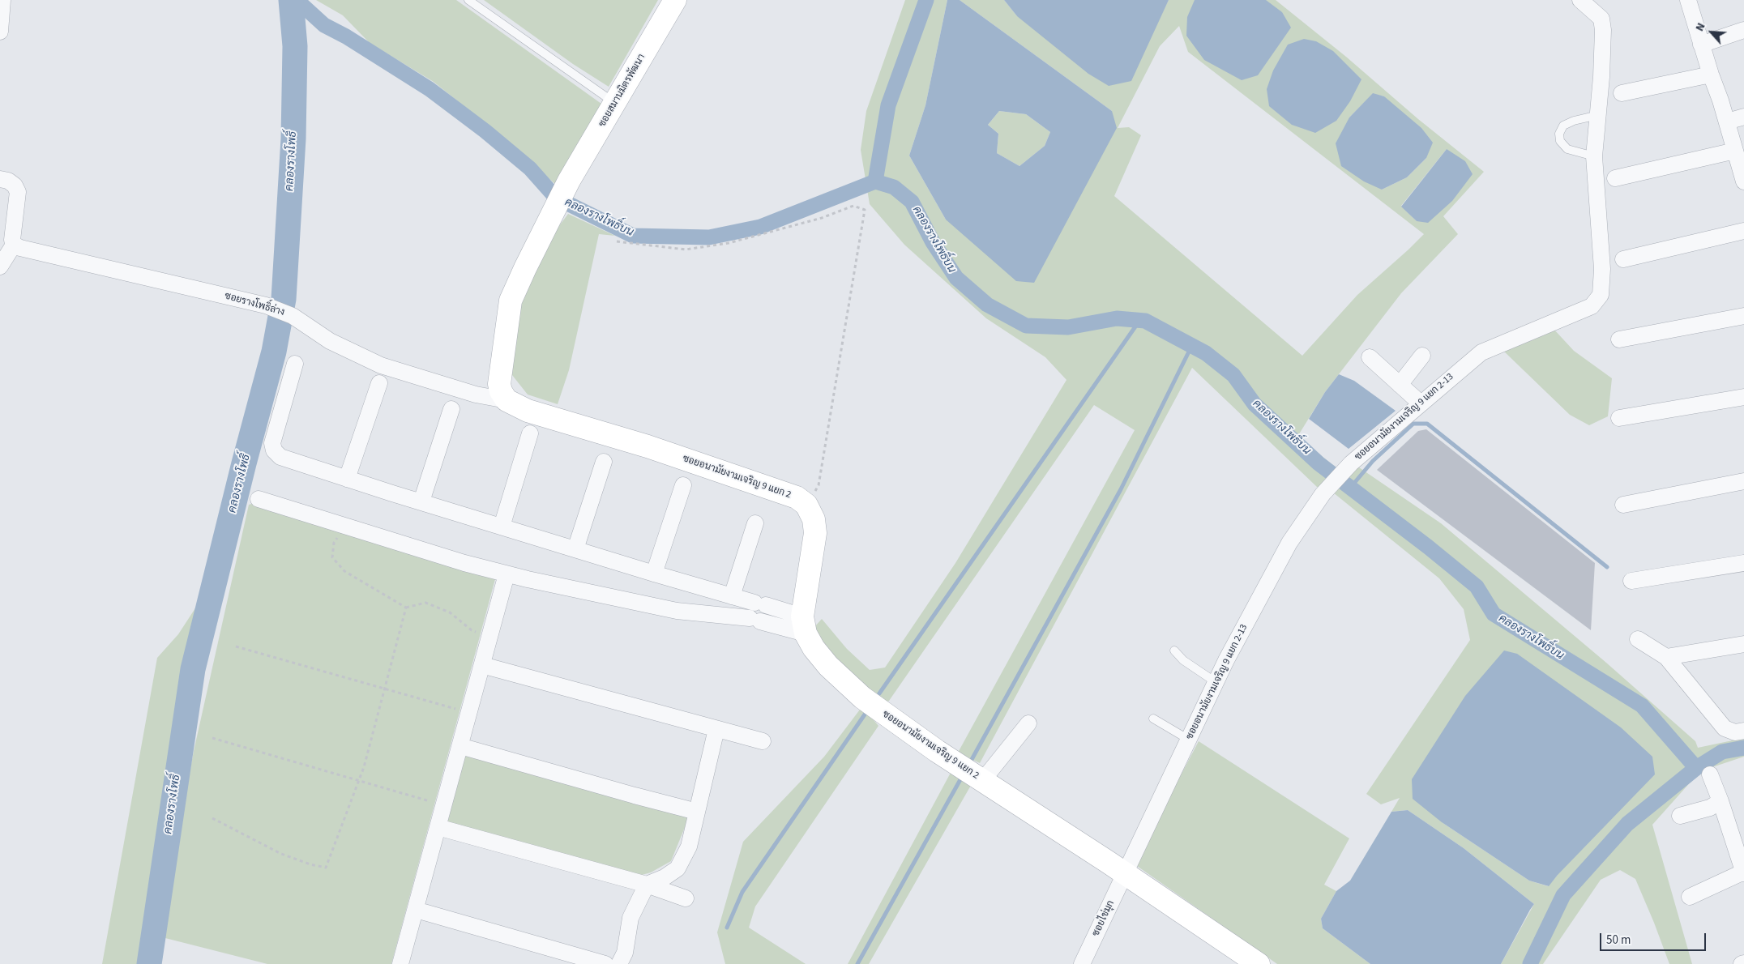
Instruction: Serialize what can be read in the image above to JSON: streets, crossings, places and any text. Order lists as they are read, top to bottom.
{
  "streets": {
    "street": [
      "ซอยสมานมิตรพัฒนา",
      "ซอยรางโพธิ์ล่าง",
      "ซอยอนามัยงามเจริญ 9 แยก 2-13",
      "ซอยอนามัยงามเจริญ 9 แยก 2",
      "ซอยไข่มุก"
    ]
  },
  "crossings": [
    ["ซอยสมานมิตรพัฒนา", "ซอยรางโพธิ์ล่าง"],
    ["ซอยสมานมิตรพัฒนา", "ซอยอนามัยงามเจริญ 9 แยก 2"],
    ["ซอยรางโพธิ์ล่าง", "ซอยอนามัยงามเจริญ 9 แยก 2"],
    ["ซอยอนามัยงามเจริญ 9 แยก 2-13", "ซอยอนามัยงามเจริญ 9 แยก 2"],
    ["ซอยอนามัยงามเจริญ 9 แยก 2-13", "ซอยไข่มุก"],
    ["ซอยอนามัยงามเจริญ 9 แยก 2", "ซอยไข่มุก"]
  ],
  "water": ["คลองรางโพธิ์", "คลองรางโพธิ์บน"],
  "scale_bar": "50 m",
  "north": "top left"
}
